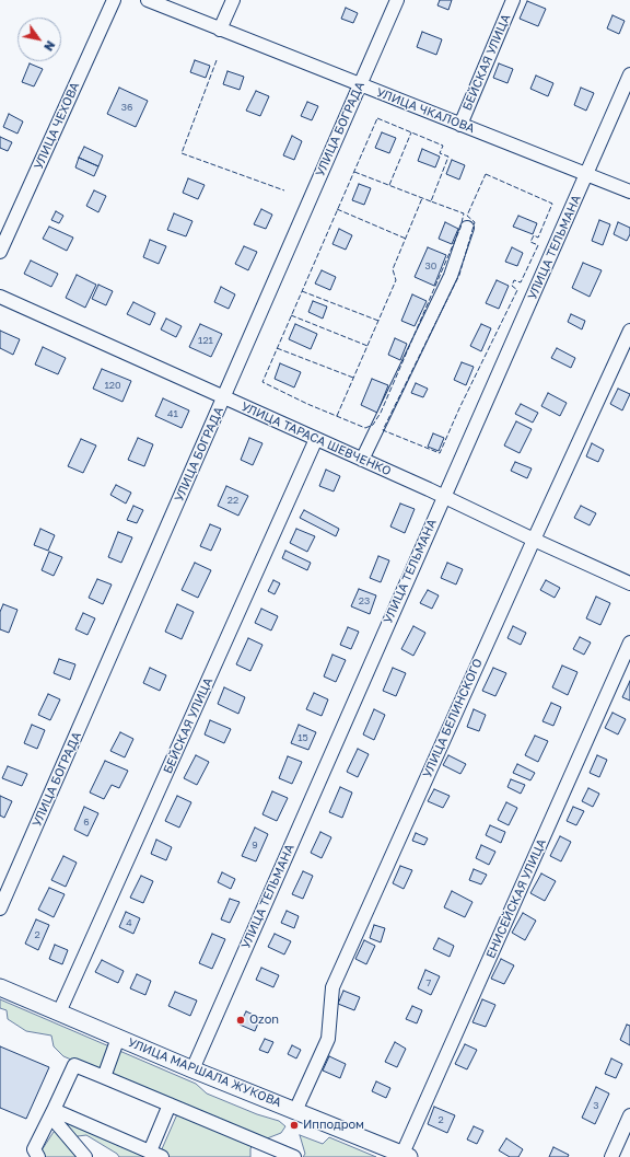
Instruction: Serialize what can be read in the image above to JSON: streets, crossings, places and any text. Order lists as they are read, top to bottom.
{
  "streets": {
    "main road": ["УЛИЦА МАРШАЛА ЖУКОВА"],
    "street": [
      "БЕЙСКАЯ УЛИЦА",
      "УЛИЦА ЧКАЛОВА",
      "УЛИЦА ЧЕХОВА",
      "УЛИЦА БОГРАДА",
      "УЛИЦА ТЕЛЬМАНА",
      "УЛИЦА ТАРАСА ШЕВЧЕНКО",
      "УЛИЦА БЕЛИНСКОГО",
      "ЕНИСЕЙСКАЯ УЛИЦА"
    ]
  },
  "crossings": [
    ["БЕЙСКАЯ УЛИЦА", "УЛИЦА ЧКАЛОВА"],
    ["БЕЙСКАЯ УЛИЦА", "УЛИЦА ТАРАСА ШЕВЧЕНКО"],
    ["БЕЙСКАЯ УЛИЦА", "УЛИЦА МАРШАЛА ЖУКОВА"],
    ["УЛИЦА ЧКАЛОВА", "УЛИЦА БОГРАДА"],
    ["УЛИЦА ЧКАЛОВА", "УЛИЦА ТЕЛЬМАНА"],
    ["УЛИЦА БОГРАДА", "УЛИЦА ТАРАСА ШЕВЧЕНКО"],
    ["УЛИЦА ТЕЛЬМАНА", "УЛИЦА ТАРАСА ШЕВЧЕНКО"],
    ["УЛИЦА ТЕЛЬМАНА", "УЛИЦА МАРШАЛА ЖУКОВА"],
    ["УЛИЦА ТАРАСА ШЕВЧЕНКО", "УЛИЦА БЕЛИНСКОГО"],
    ["УЛИЦА БЕЛИНСКОГО", "УЛИЦА МАРШАЛА ЖУКОВА"],
    ["ЕНИСЕЙСКАЯ УЛИЦА", "УЛИЦА МАРШАЛА ЖУКОВА"]
  ],
  "places": ["Ozon", "Ипподром"],
  "house_numbers": [
    "36",
    "30",
    "121",
    "120",
    "41",
    "22",
    "23",
    "15",
    "6",
    "9",
    "4",
    "2",
    "7",
    "3",
    "2"
  ],
  "north": "bottom right"
}
